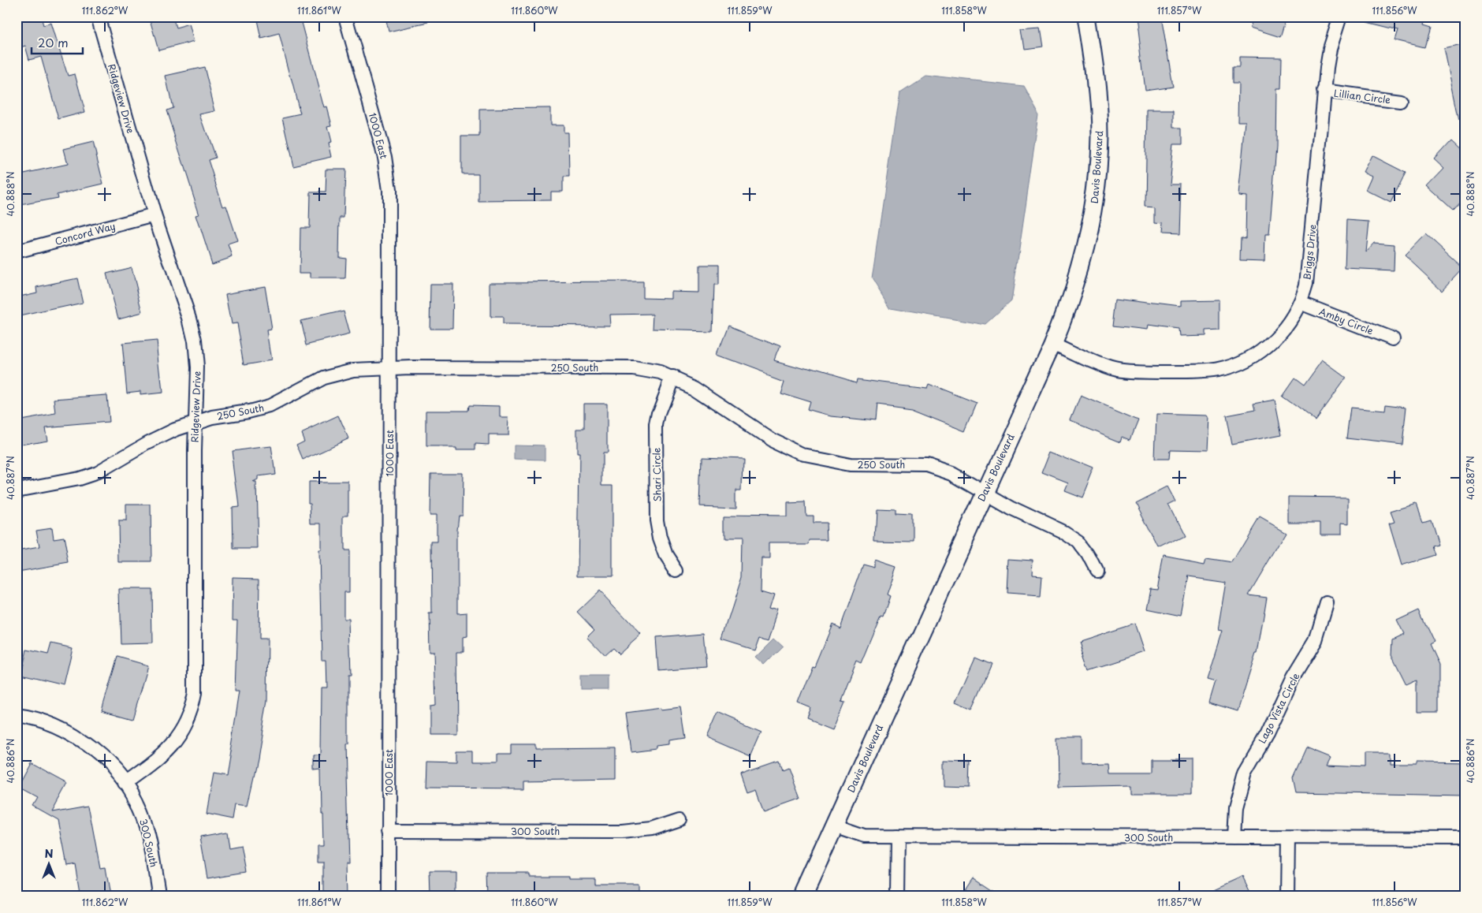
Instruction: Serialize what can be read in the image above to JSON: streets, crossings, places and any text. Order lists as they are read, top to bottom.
{
  "streets": {
    "street": [
      "Lillian Circle",
      "Ridgeview Drive",
      "1000 East",
      "Davis Boulevard",
      "Concord Way",
      "Briggs Drive",
      "Amby Circle",
      "250 South",
      "Shari Circle",
      "Lago Vista Circle",
      "300 South"
    ]
  },
  "crossings": [
    ["Lillian Circle", "Briggs Drive"],
    ["Ridgeview Drive", "Concord Way"],
    ["Ridgeview Drive", "250 South"],
    ["Ridgeview Drive", "300 South"],
    ["1000 East", "250 South"],
    ["1000 East", "300 South"],
    ["Davis Boulevard", "Briggs Drive"],
    ["Davis Boulevard", "250 South"],
    ["Davis Boulevard", "300 South"],
    ["Briggs Drive", "Amby Circle"],
    ["250 South", "Shari Circle"],
    ["Lago Vista Circle", "300 South"]
  ],
  "scale_bar": "20 m",
  "north": "top",
  "coordinates": [
    "111.862°W",
    "111.861°W",
    "111.860°W",
    "111.859°W",
    "111.858°W",
    "111.857°W",
    "111.856°W",
    "40.888°N",
    "40.887°N",
    "40.886°N"
  ]
}
